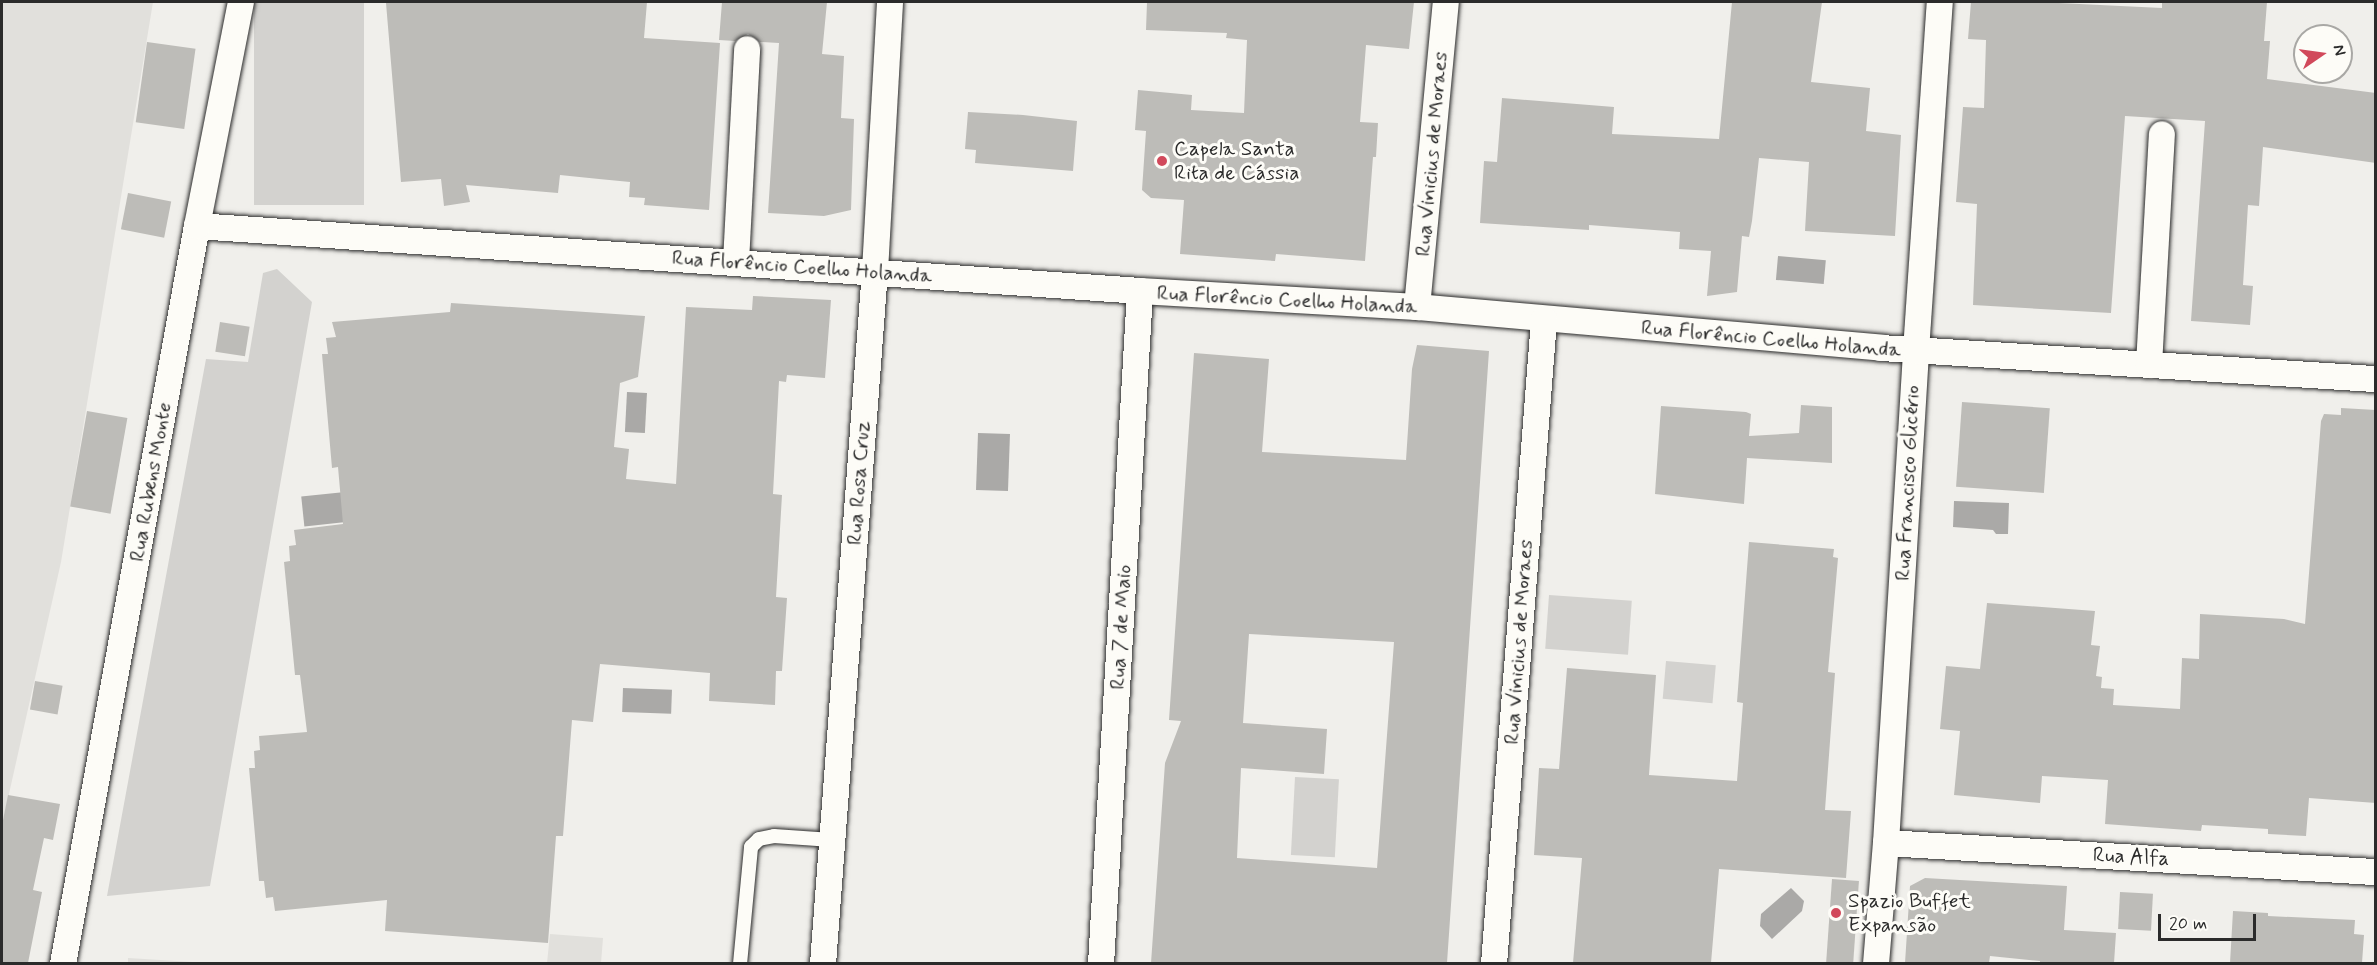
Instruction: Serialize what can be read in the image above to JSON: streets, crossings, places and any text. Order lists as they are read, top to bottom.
{
  "streets": {
    "street": [
      "Rua Vinicius de Moraes",
      "Rua Florêncio Coelho Holanda",
      "Rua Rubens Monte",
      "Rua Rosa Cruz",
      "Rua Francisco Glicério",
      "Rua 7 de Maio",
      "Rua Alfa"
    ]
  },
  "crossings": [
    ["Rua Vinicius de Moraes", "Rua Florêncio Coelho Holanda"],
    ["Rua Florêncio Coelho Holanda", "Rua Rubens Monte"],
    ["Rua Florêncio Coelho Holanda", "Rua Rosa Cruz"],
    ["Rua Florêncio Coelho Holanda", "Rua Francisco Glicério"],
    ["Rua Florêncio Coelho Holanda", "Rua 7 de Maio"],
    ["Rua Francisco Glicério", "Rua Alfa"]
  ],
  "places": ["Capela Santa Rita de Cássia", "Spazio Buffet Expansão"],
  "scale_bar": "20 m",
  "north": "right"
}
